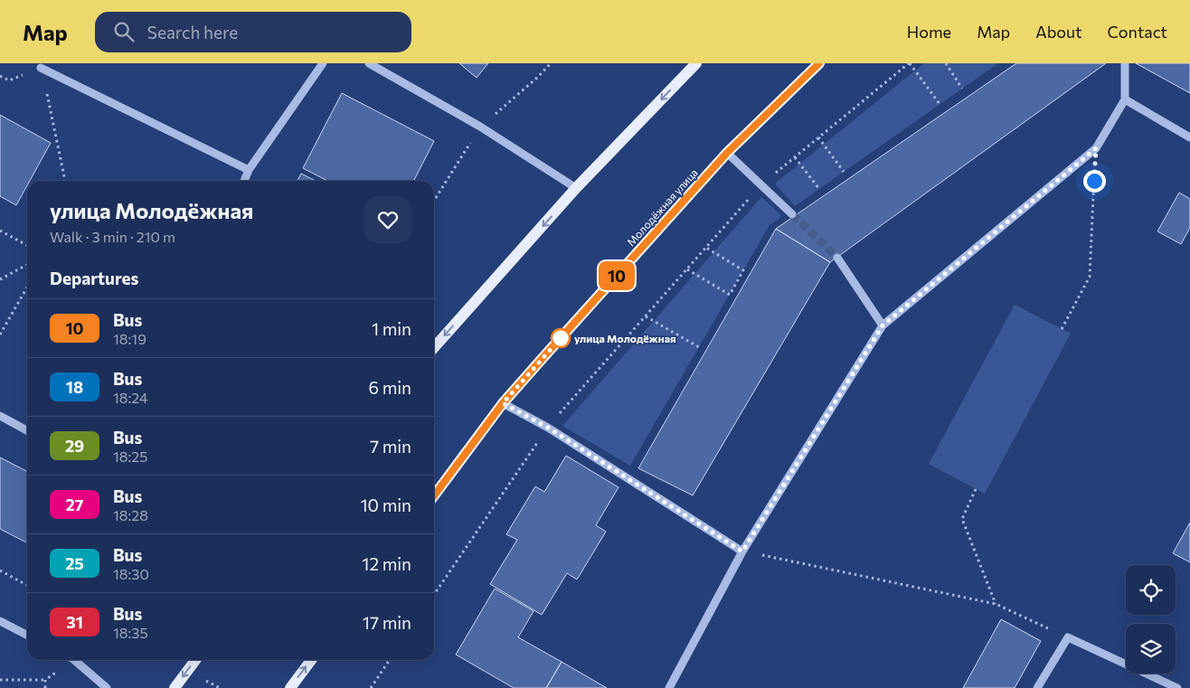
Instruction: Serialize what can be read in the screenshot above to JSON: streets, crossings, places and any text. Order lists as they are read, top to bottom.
{
  "streets": {
    "main road": ["Молодёжная улица"]
  },
  "places": ["улица Молодёжная"],
  "lines": ["bus line 10"],
  "page": {
    "header": "Map",
    "search": "Search here",
    "nav": [
      "Home",
      "Map",
      "About",
      "Contact"
    ],
    "on_map": "10",
    "heading": [
      ["улица Молодёжная", "Walk · 3 min · 210 m"],
      "Departures"
    ],
    "list": [
      {
        "mark": "10",
        "name": "Bus",
        "note": "18:19",
        "value": "1 min"
      },
      {
        "mark": "18",
        "name": "Bus",
        "note": "18:24",
        "value": "6 min"
      },
      {
        "mark": "29",
        "name": "Bus",
        "note": "18:25",
        "value": "7 min"
      },
      {
        "mark": "27",
        "name": "Bus",
        "note": "18:28",
        "value": "10 min"
      },
      {
        "mark": "25",
        "name": "Bus",
        "note": "18:30",
        "value": "12 min"
      },
      {
        "mark": "31",
        "name": "Bus",
        "note": "18:35",
        "value": "17 min"
      }
    ]
  }
}
